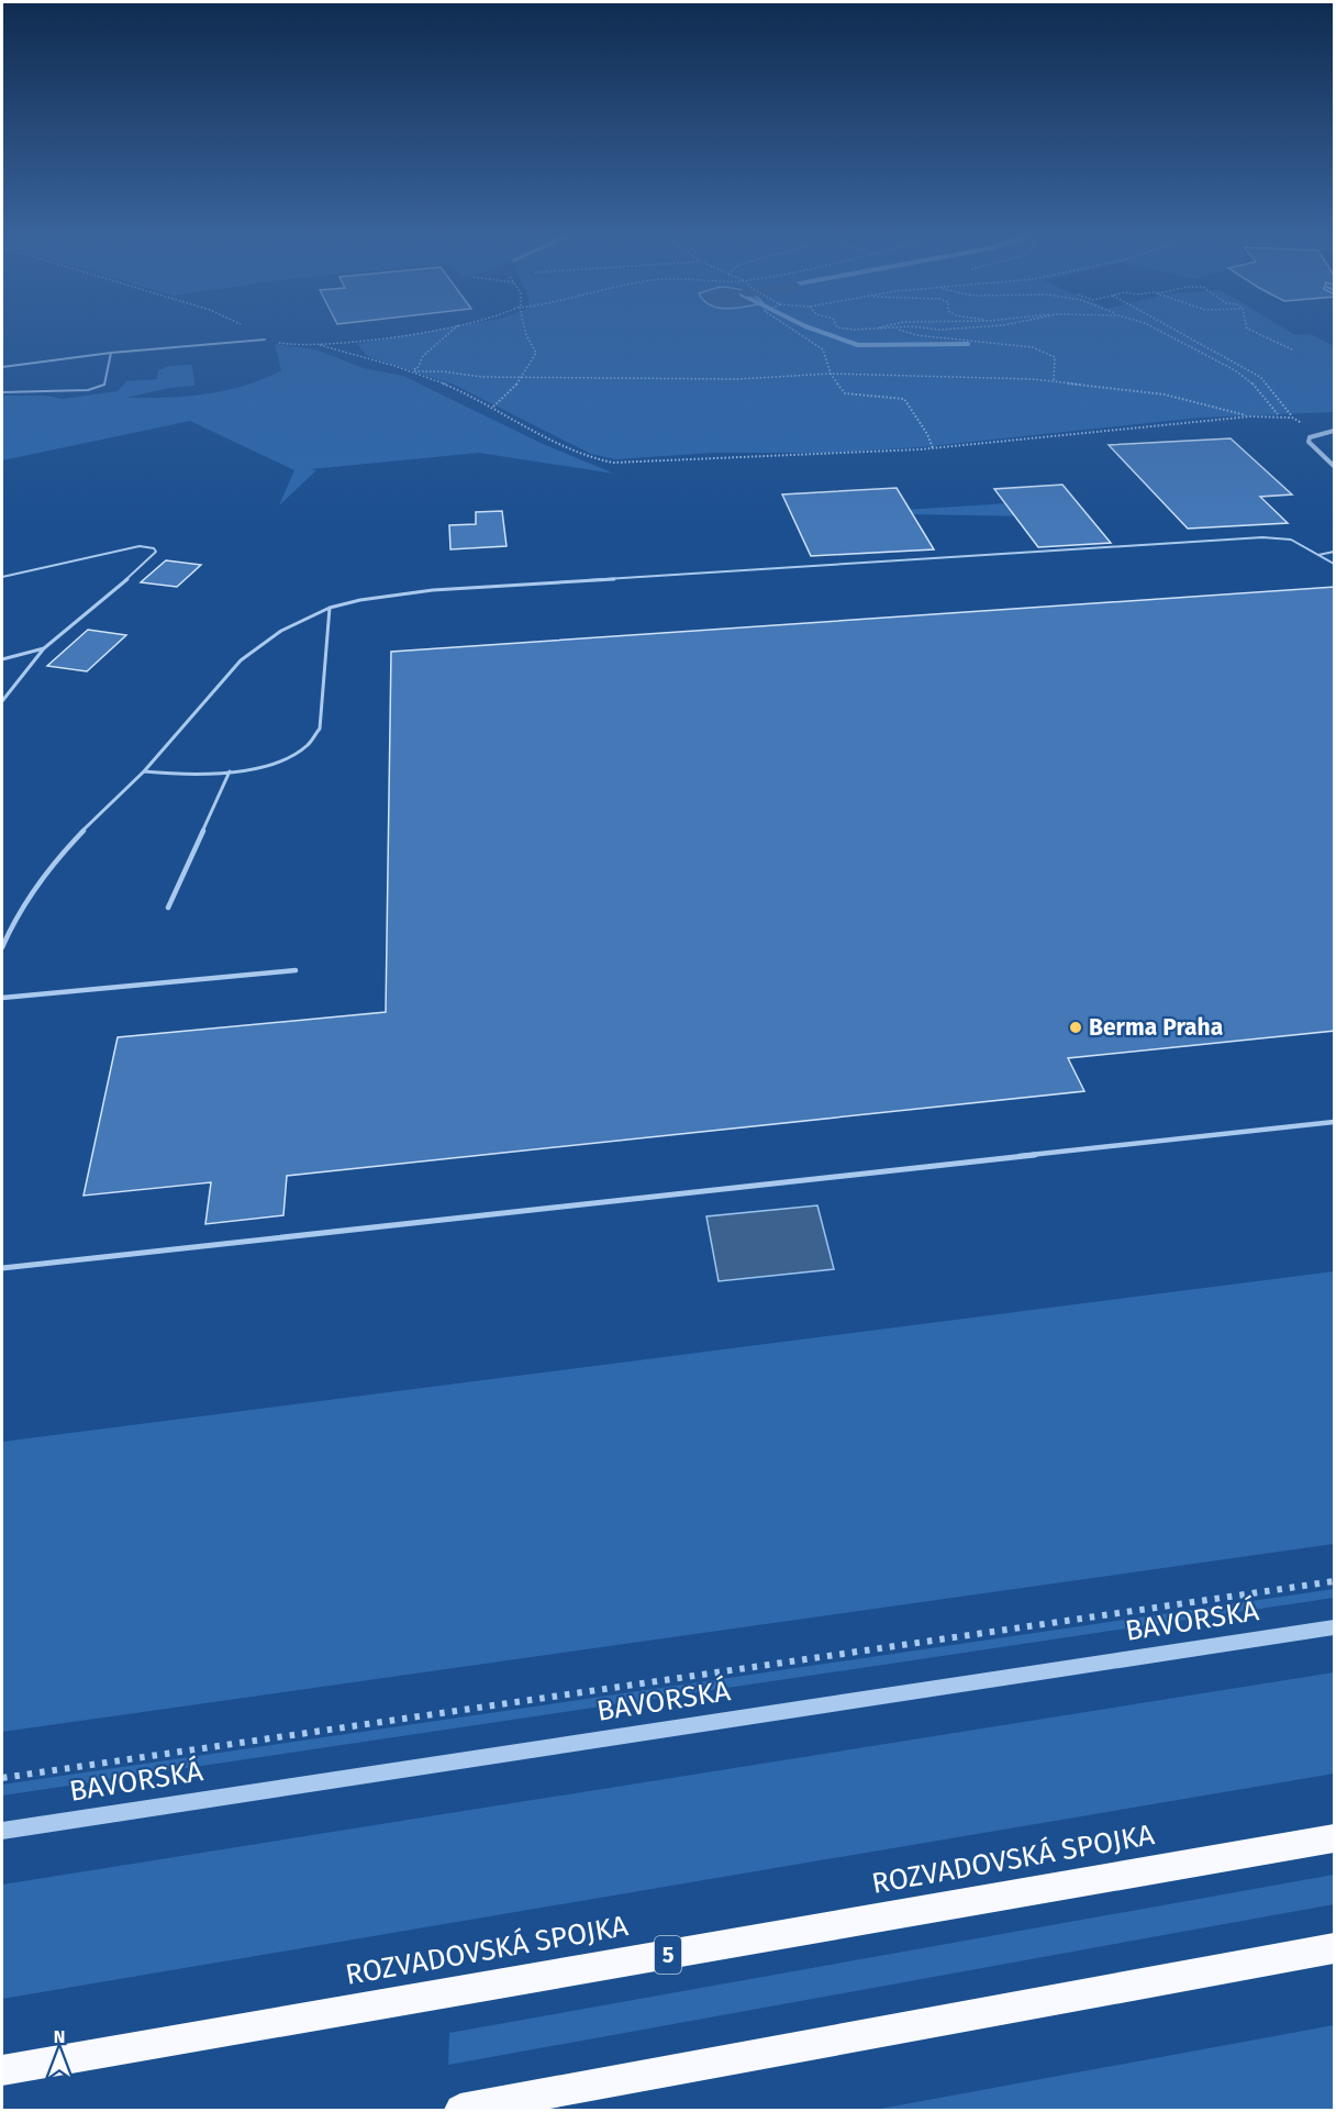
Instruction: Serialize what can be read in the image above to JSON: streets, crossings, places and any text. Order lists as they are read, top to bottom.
{
  "streets": {
    "highway": ["ROZVADOVSKÁ SPOJKA", "5"],
    "street": ["BAVORSKÁ"]
  },
  "places": ["Berma Praha"],
  "north": "top"
}
